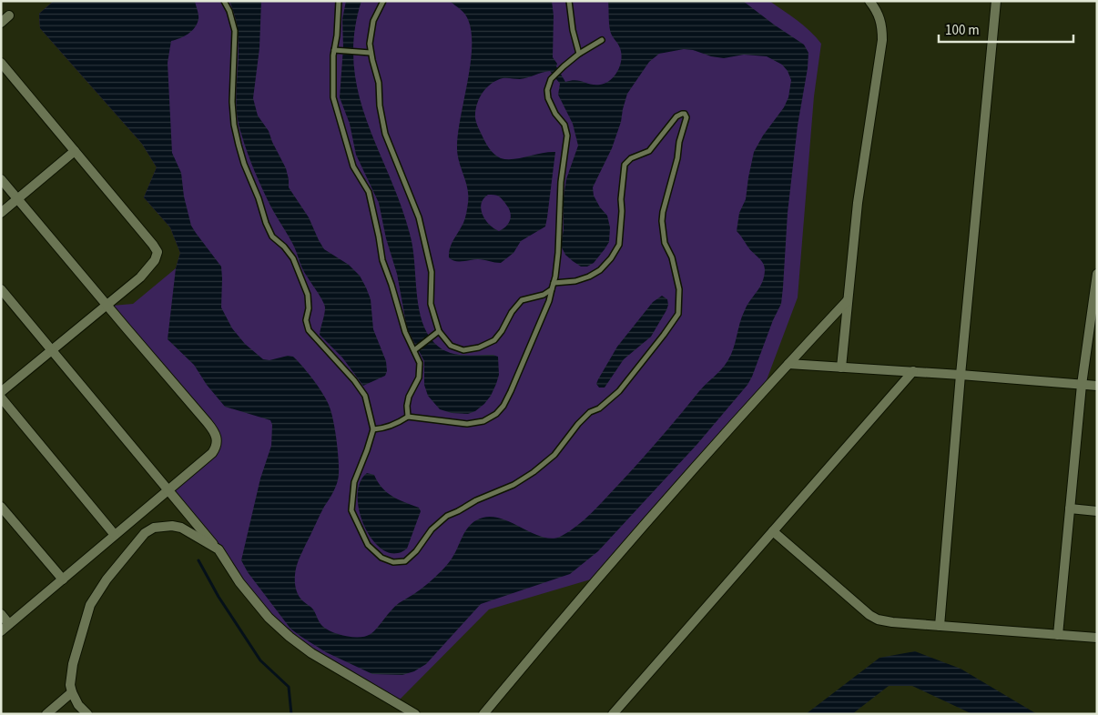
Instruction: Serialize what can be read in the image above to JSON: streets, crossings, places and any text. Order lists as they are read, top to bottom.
{
  "scale_bar": "100 m"
}
